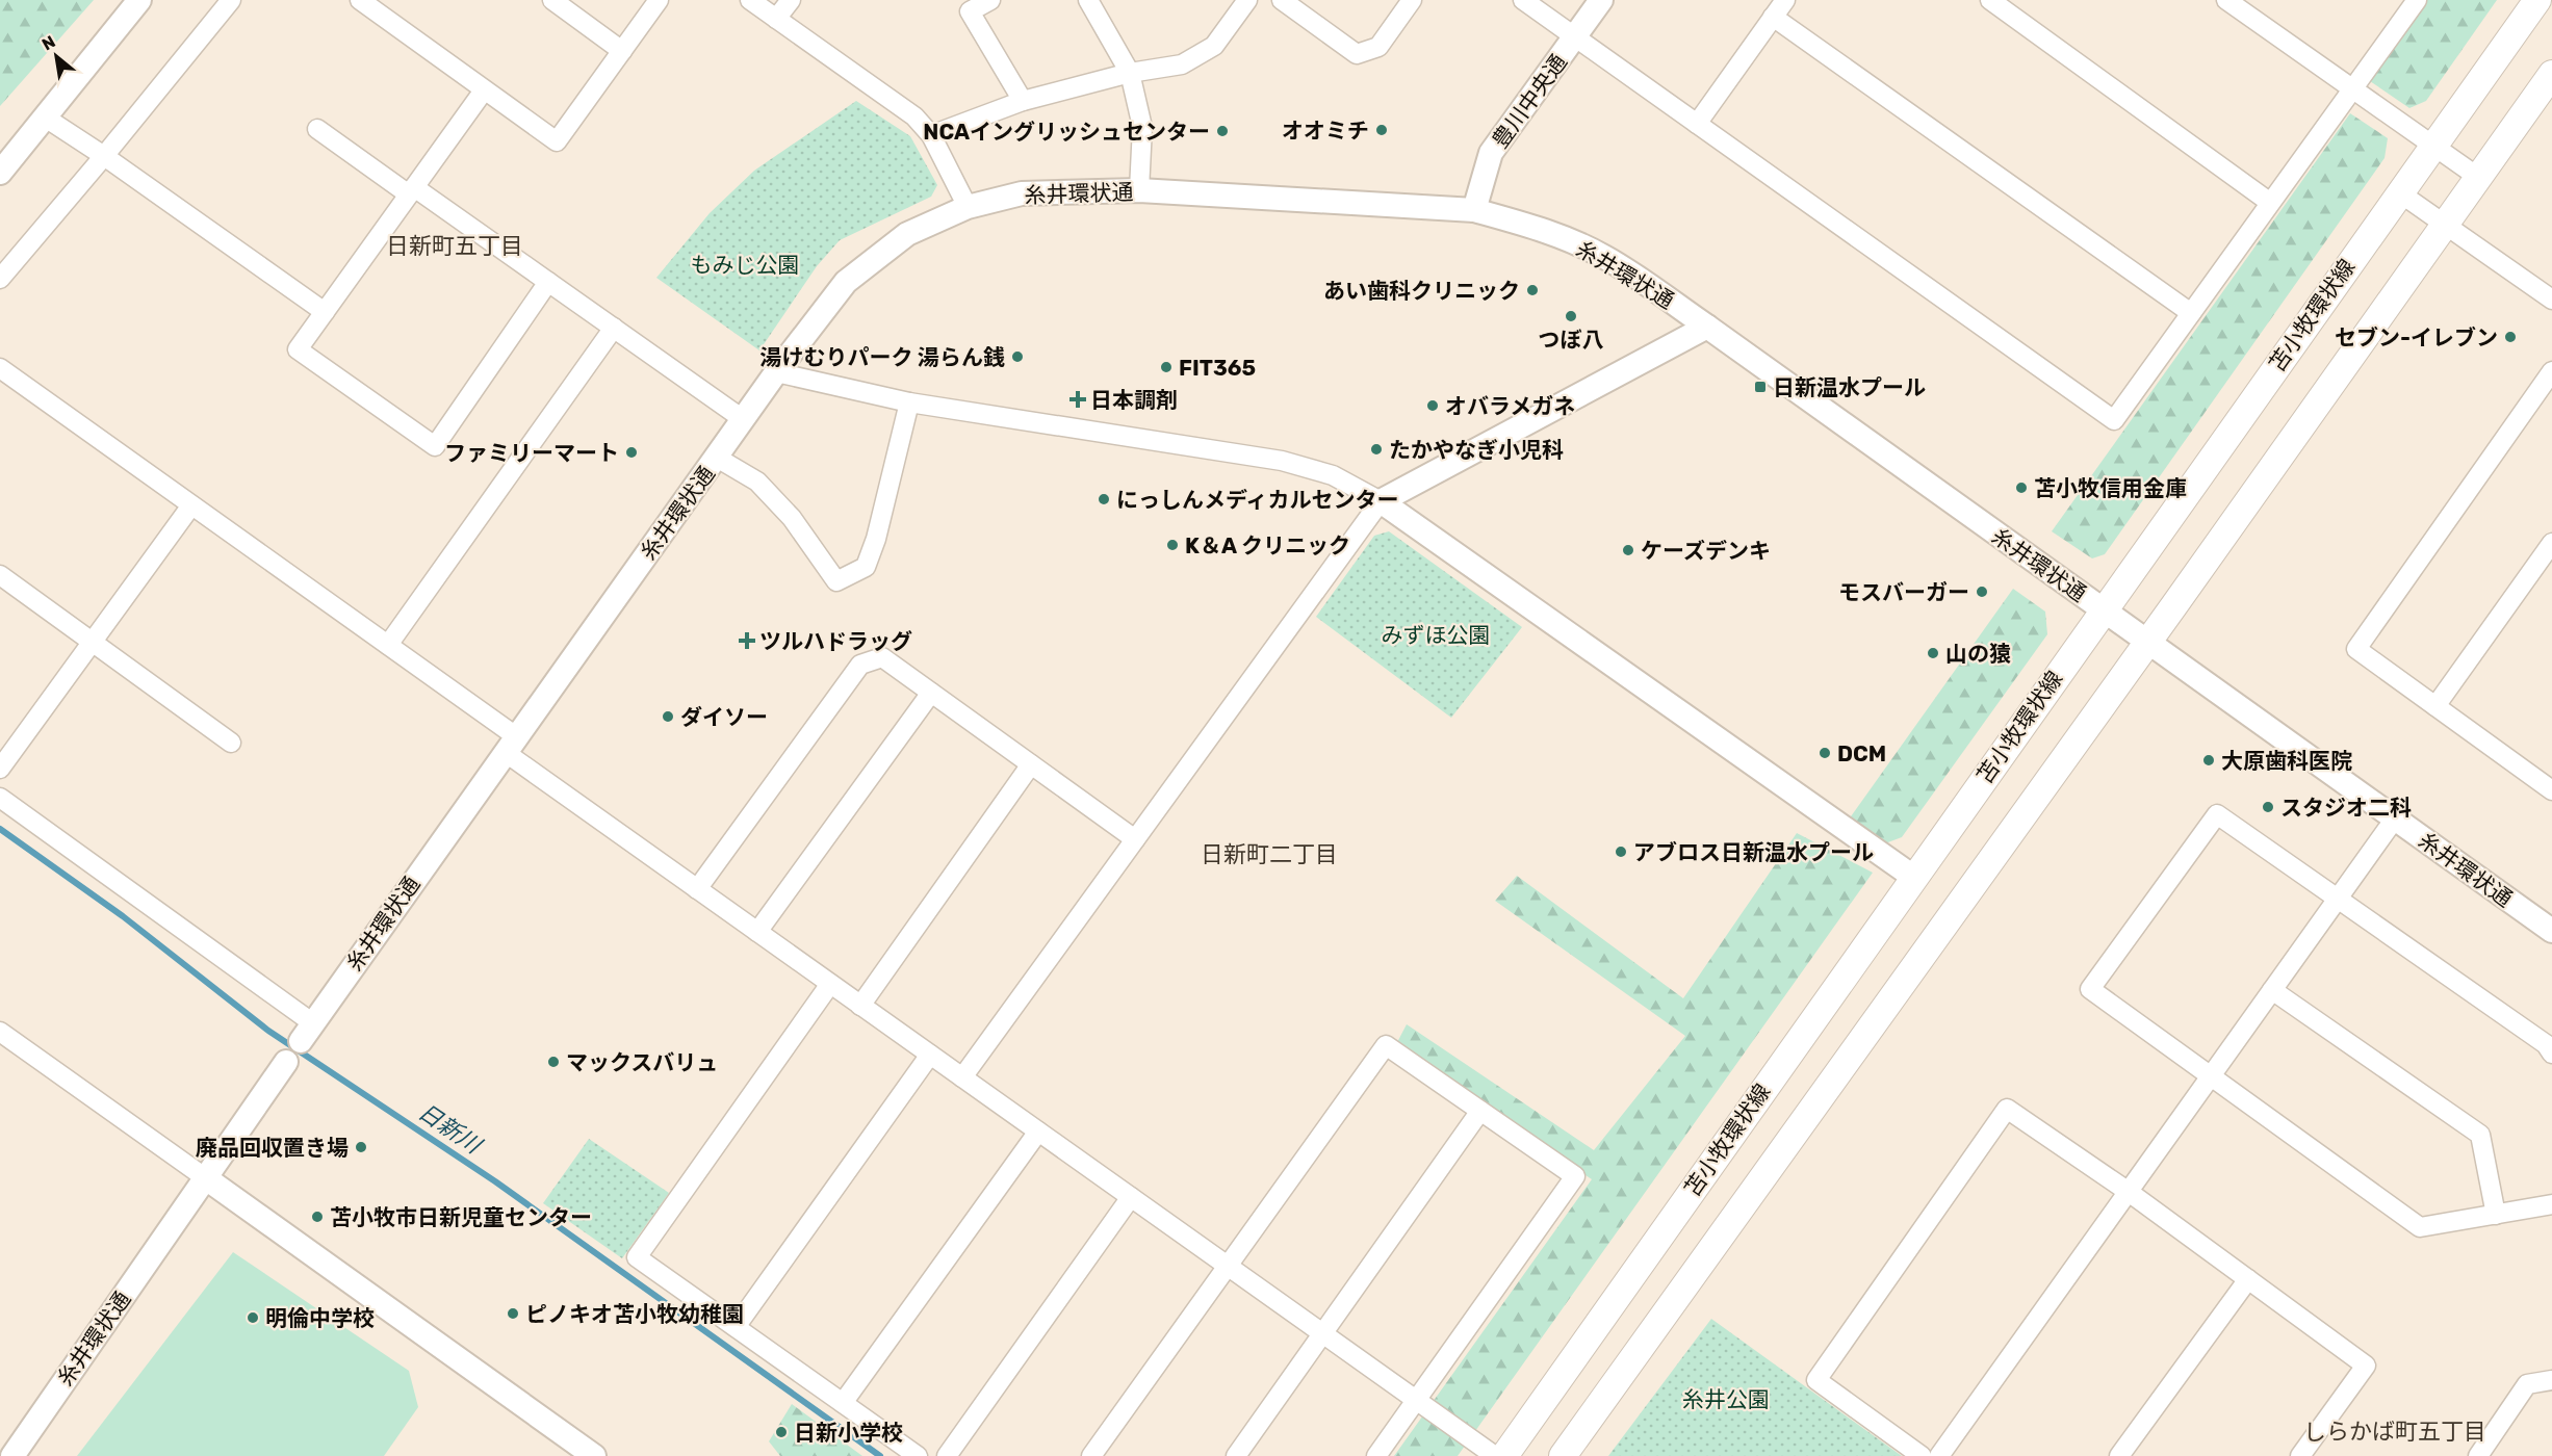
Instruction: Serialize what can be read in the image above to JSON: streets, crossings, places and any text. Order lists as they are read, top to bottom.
{
  "streets": {
    "main road": ["苫小牧環状線"],
    "street": ["豊川中央通", "糸井環状通"]
  },
  "crossings": [
    ["豊川中央通", "糸井環状通"],
    ["糸井環状通", "苫小牧環状線"]
  ],
  "districts": ["日新町五丁目", "日新町二丁目", "しらかば町五丁目"],
  "water": ["日新川"],
  "parks": ["もみじ公園", "みずほ公園", "糸井公園"],
  "places": {
    "other": [
      "オオミチ",
      "NCAイングリッシュセンター",
      "あい歯科クリニック",
      "つぼ八",
      "セブン-イレブン",
      "湯けむりパーク 湯らん銭",
      "FIT365",
      "オバラメガネ",
      "たかやなぎ小児科",
      "ファミリーマート",
      "苫小牧信用金庫",
      "にっしんメディカルセンター",
      "K＆A クリニック",
      "ケーズデンキ",
      "モスバーガー",
      "山の猿",
      "ダイソー",
      "DCM",
      "大原歯科医院",
      "スタジオ二科",
      "アブロス日新温水プール",
      "マックスバリュ",
      "廃品回収置き場",
      "苫小牧市日新児童センター",
      "ピノキオ苫小牧幼稚園",
      "明倫中学校",
      "日新小学校"
    ],
    "transit": ["日新温水プール"],
    "health": ["日本調剤", "ツルハドラッグ"]
  },
  "north": "top left"
}
